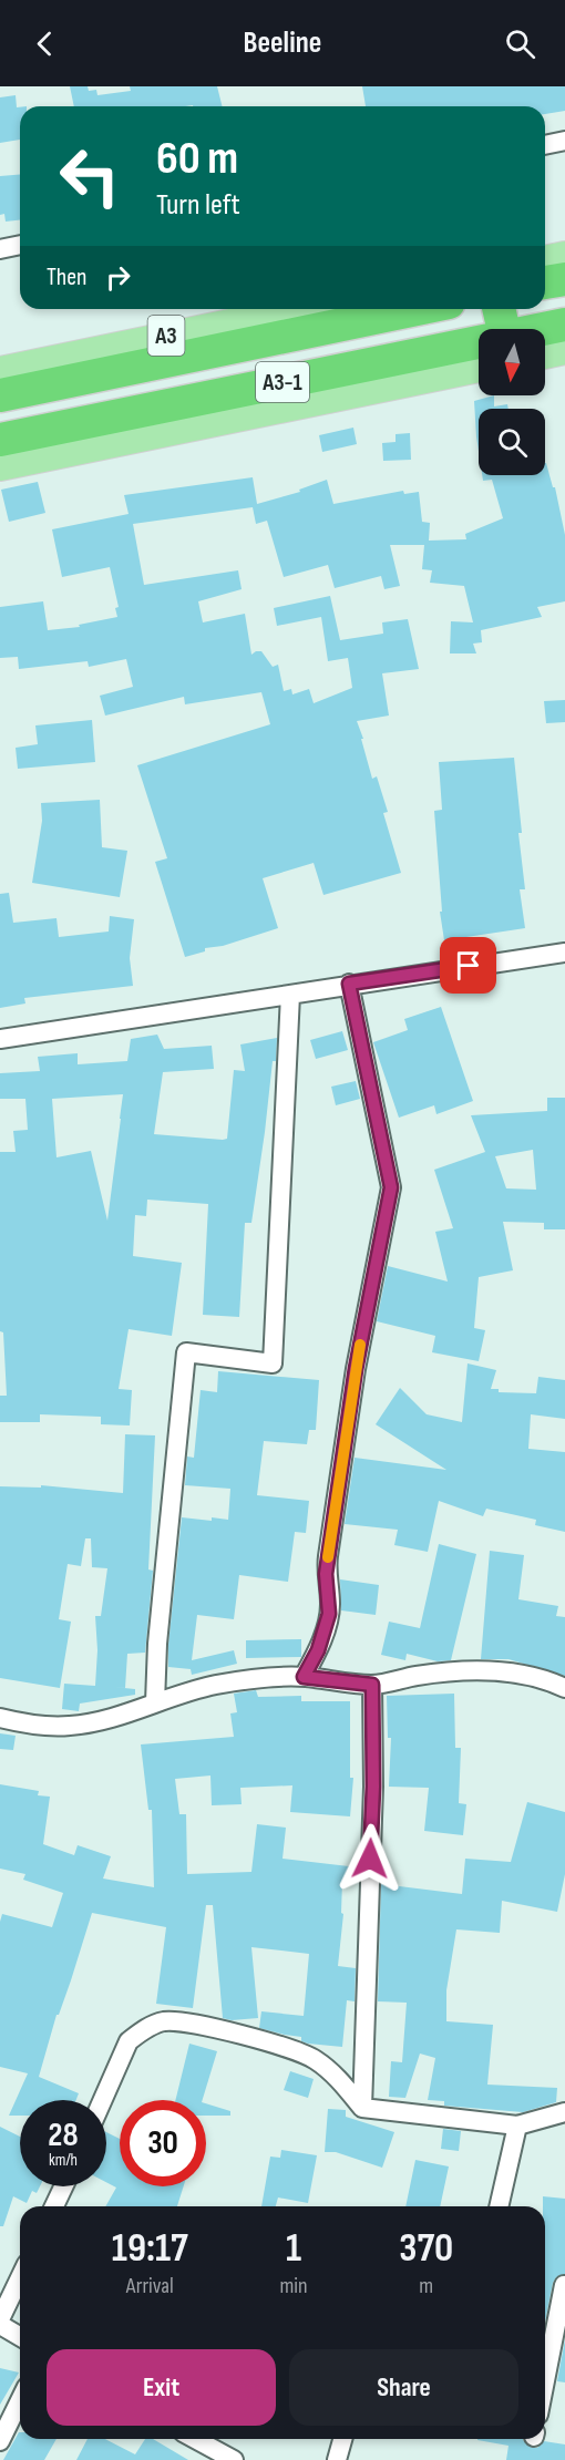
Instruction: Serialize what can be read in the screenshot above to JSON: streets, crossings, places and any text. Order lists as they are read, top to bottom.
{
  "streets": {
    "highway": ["A3-1"],
    "main road": ["A3"]
  },
  "north": "bottom",
  "page": {
    "header": "Beeline",
    "turn": ["60 m", "Turn left"],
    "then": "Then",
    "speed": "28 km/h",
    "limit": "30",
    "eta": [
      "19:17",
      "Arrival",
      "1",
      "min",
      "370",
      "m"
    ],
    "buttons": ["Exit", "Share"]
  }
}
